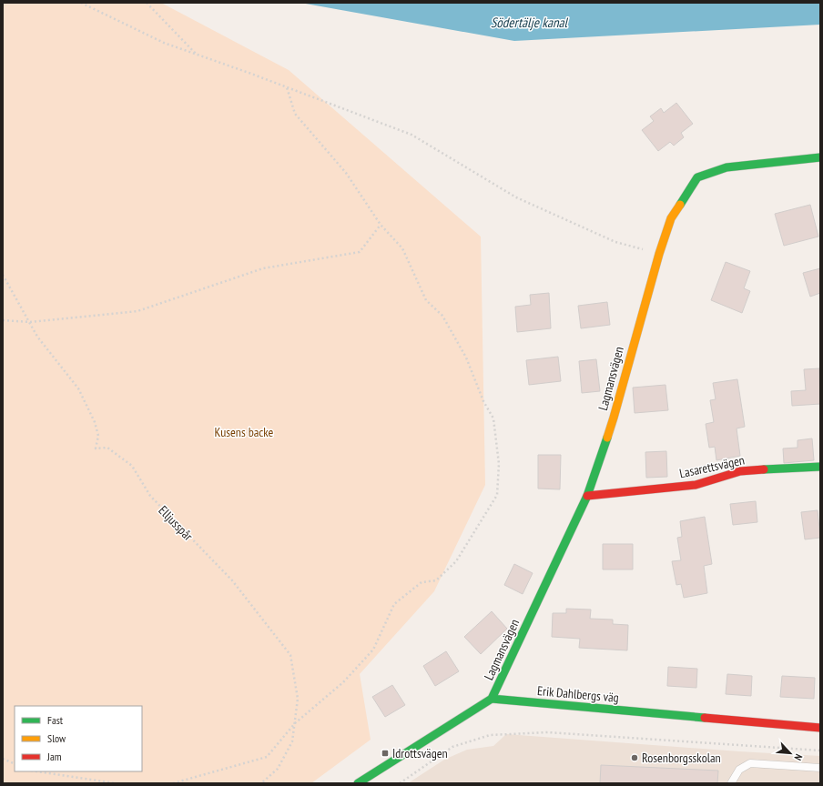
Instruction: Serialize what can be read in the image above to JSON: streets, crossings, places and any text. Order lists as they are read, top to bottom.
{
  "streets": {
    "street": ["Lagmansvägen", "Lasarettsvägen", "Erik Dahlbergs väg"],
    "path": ["Elljusspår"]
  },
  "crossings": [
    ["Lagmansvägen", "Lasarettsvägen"],
    ["Lagmansvägen", "Erik Dahlbergs väg"]
  ],
  "water": ["Södertälje kanal"],
  "parks": ["Kusens backe"],
  "places": {
    "transit": ["Idrottsvägen"],
    "other": ["Rosenborgsskolan"]
  },
  "legend": ["Fast", "Slow", "Jam"],
  "north": "bottom right"
}
